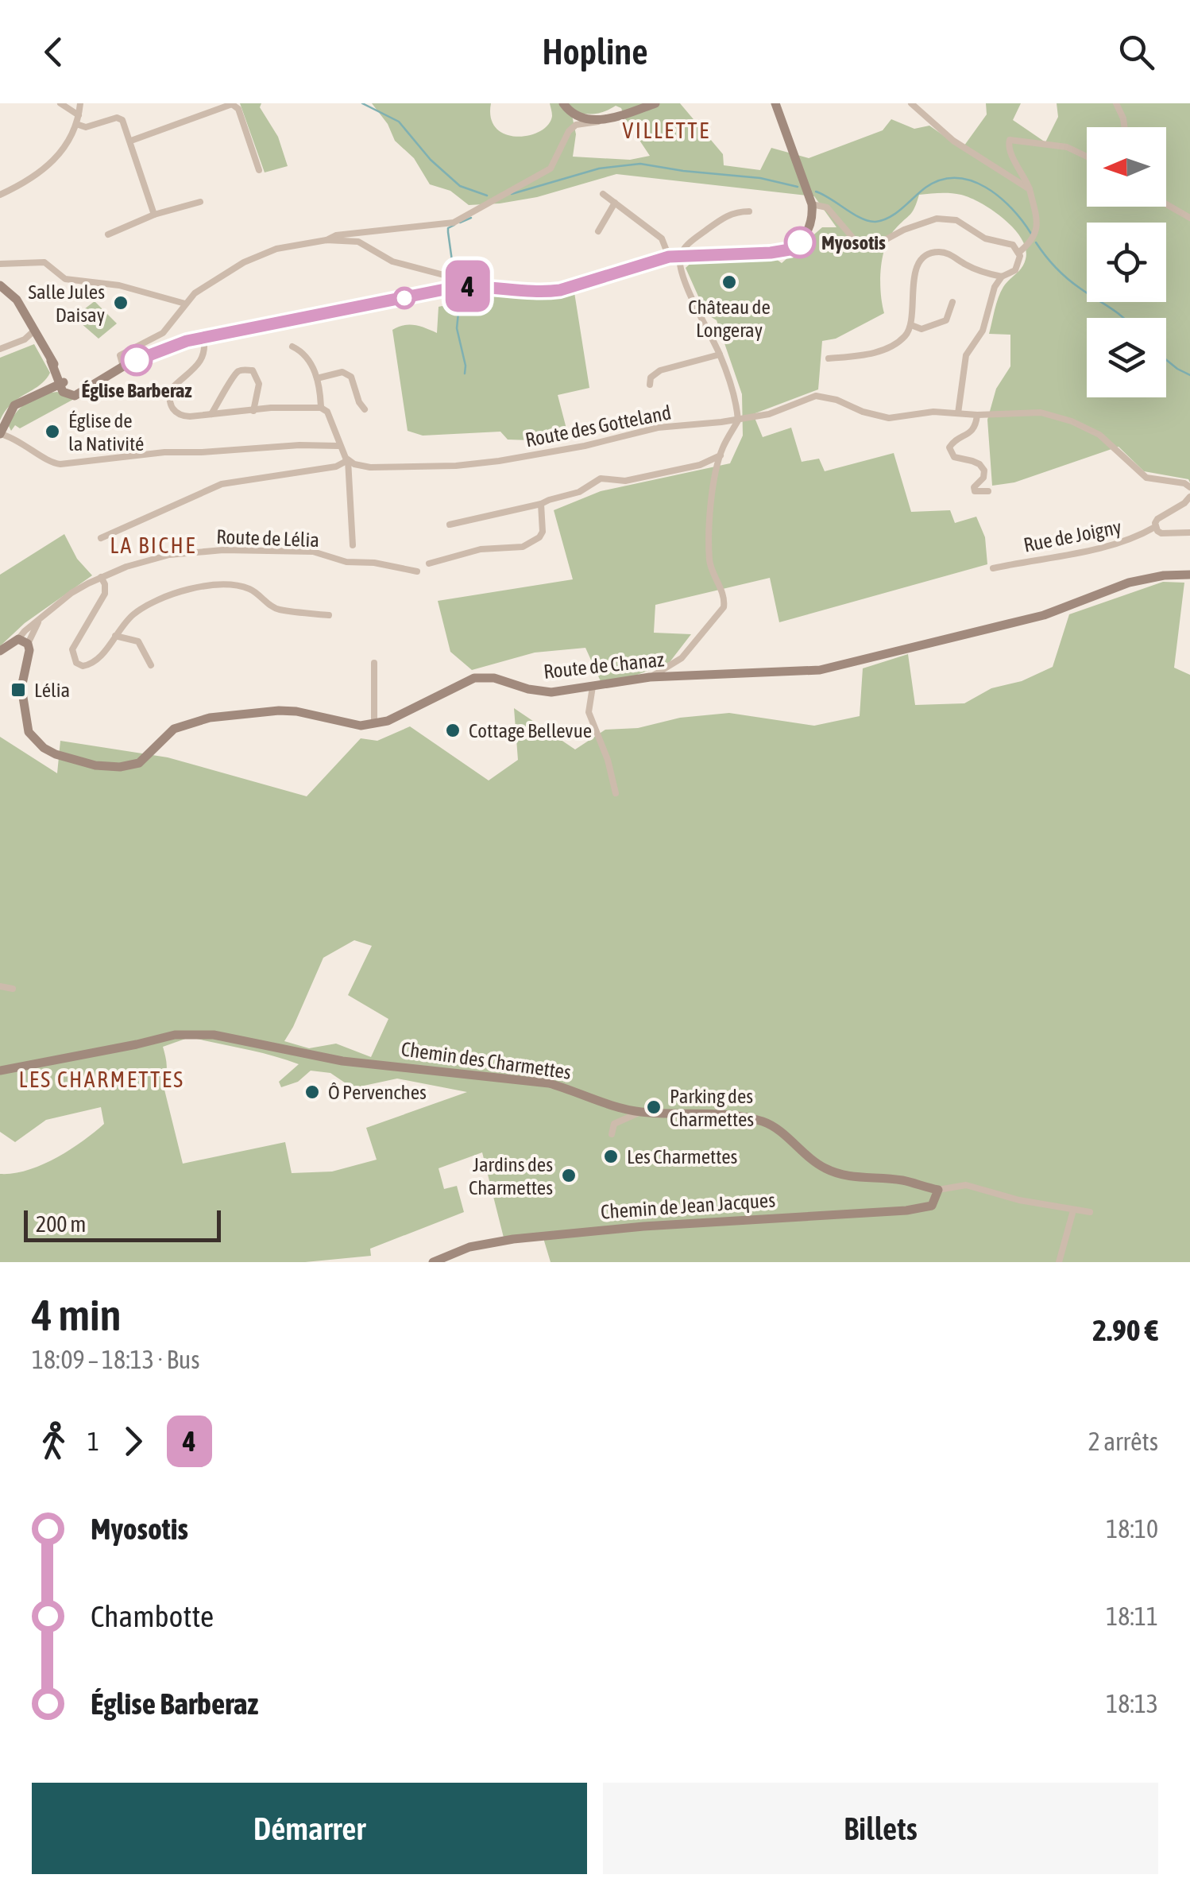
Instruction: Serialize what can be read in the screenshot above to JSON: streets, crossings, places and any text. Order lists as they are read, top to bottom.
{
  "streets": {
    "street": [
      "Route des Gotteland",
      "Rue de Joigny",
      "Route de Lélia",
      "Route de Chanaz",
      "Chemin des Charmettes",
      "Chemin de Jean Jacques"
    ]
  },
  "crossings": [
    ["Route de Lélia", "Route de Chanaz"],
    ["Chemin des Charmettes", "Chemin de Jean Jacques"]
  ],
  "districts": ["VILLETTE", "LA BICHE", "LES CHARMETTES"],
  "places": {
    "other": [
      "Myosotis",
      "Château de Longeray",
      "Salle Jules Daisay",
      "Église Barberaz",
      "Église de la Nativité",
      "Cottage Bellevue",
      "Ô Pervenches",
      "Parking des Charmettes",
      "Les Charmettes",
      "Jardins des Charmettes"
    ],
    "transit": ["Lélia"]
  },
  "lines": ["bus line 4"],
  "scale_bar": "200 m",
  "north": "left",
  "page": {
    "header": "Hopline",
    "on_map": "4",
    "scale": "200 m",
    "heading": ["4 min", "18:09 – 18:13 · Bus", "2.90 €"],
    "legs": ["1", "4", "2 arrêts"],
    "list": [
      {
        "name": "Myosotis",
        "value": "18:10"
      },
      {
        "name": "Chambotte",
        "value": "18:11"
      },
      {
        "name": "Église Barberaz",
        "value": "18:13"
      }
    ],
    "buttons": ["Démarrer", "Billets"]
  }
}
